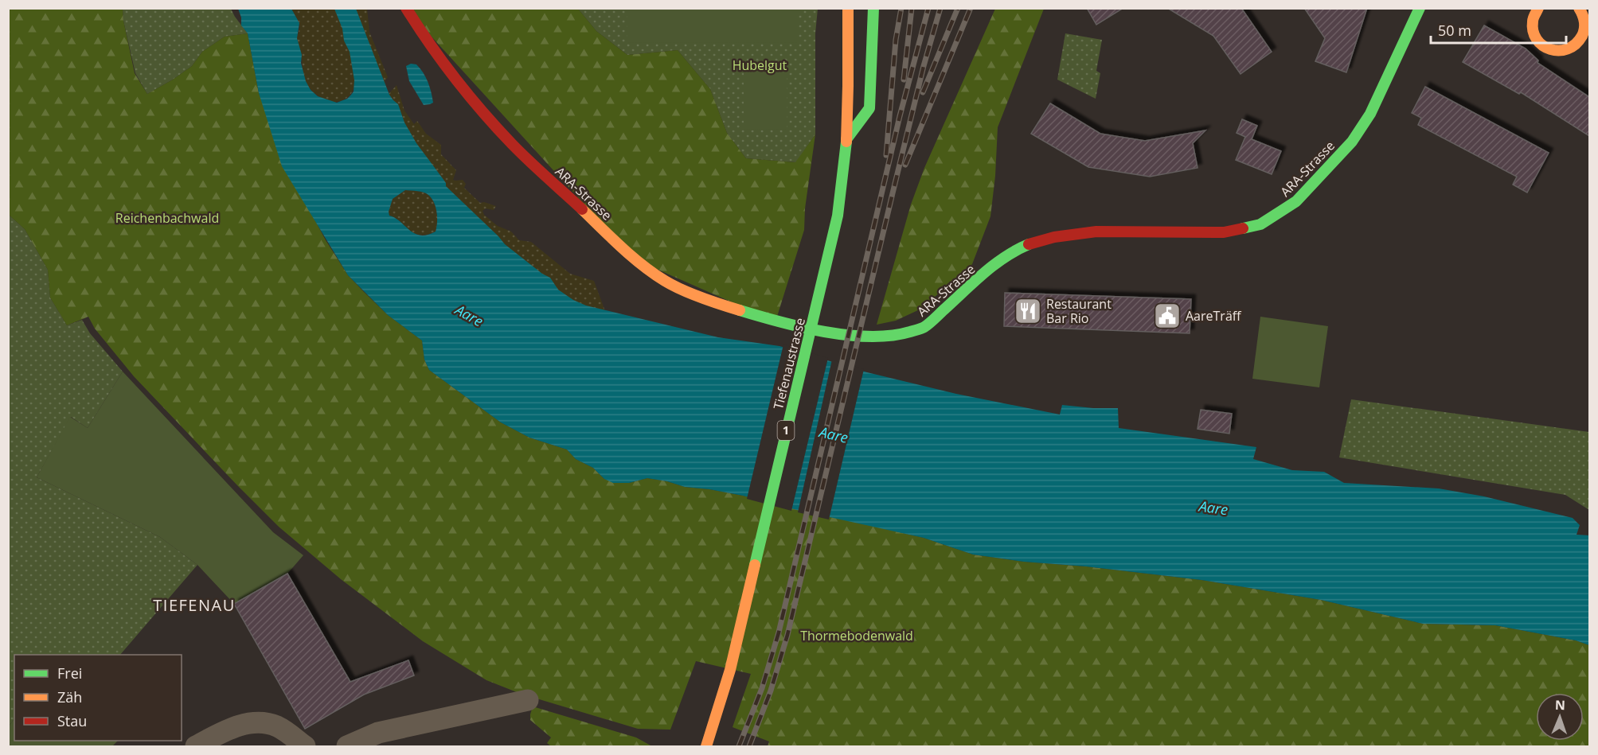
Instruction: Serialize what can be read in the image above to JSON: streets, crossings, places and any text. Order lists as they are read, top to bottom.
{
  "streets": {
    "street": ["ARA-Strasse", "Tiefenaustrasse", "1"]
  },
  "districts": ["TIEFENAU"],
  "water": ["Aare"],
  "parks": ["Hubelgut", "Reichenbachwald", "Thormebodenwald"],
  "places": {
    "restaurant": ["Restaurant Bar Rio"],
    "public building": ["AareTräff"]
  },
  "legend": ["Frei", "Zäh", "Stau"],
  "scale_bar": "50 m",
  "north": "top"
}
